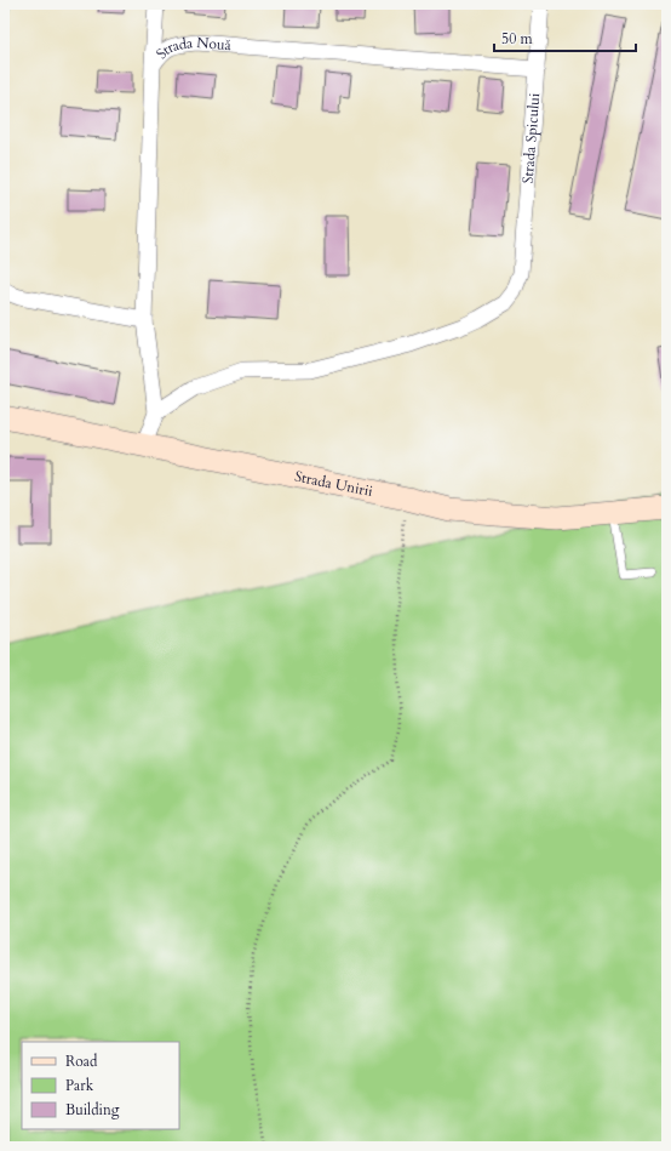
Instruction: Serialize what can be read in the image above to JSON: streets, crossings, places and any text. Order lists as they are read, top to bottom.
{
  "streets": {
    "main road": ["Strada Unirii"],
    "street": ["Strada Nouă", "Strada Spicului"]
  },
  "crossings": [
    ["Strada Nouă", "Strada Spicului"]
  ],
  "legend": ["Road", "Park", "Building"],
  "scale_bar": "50 m"
}
